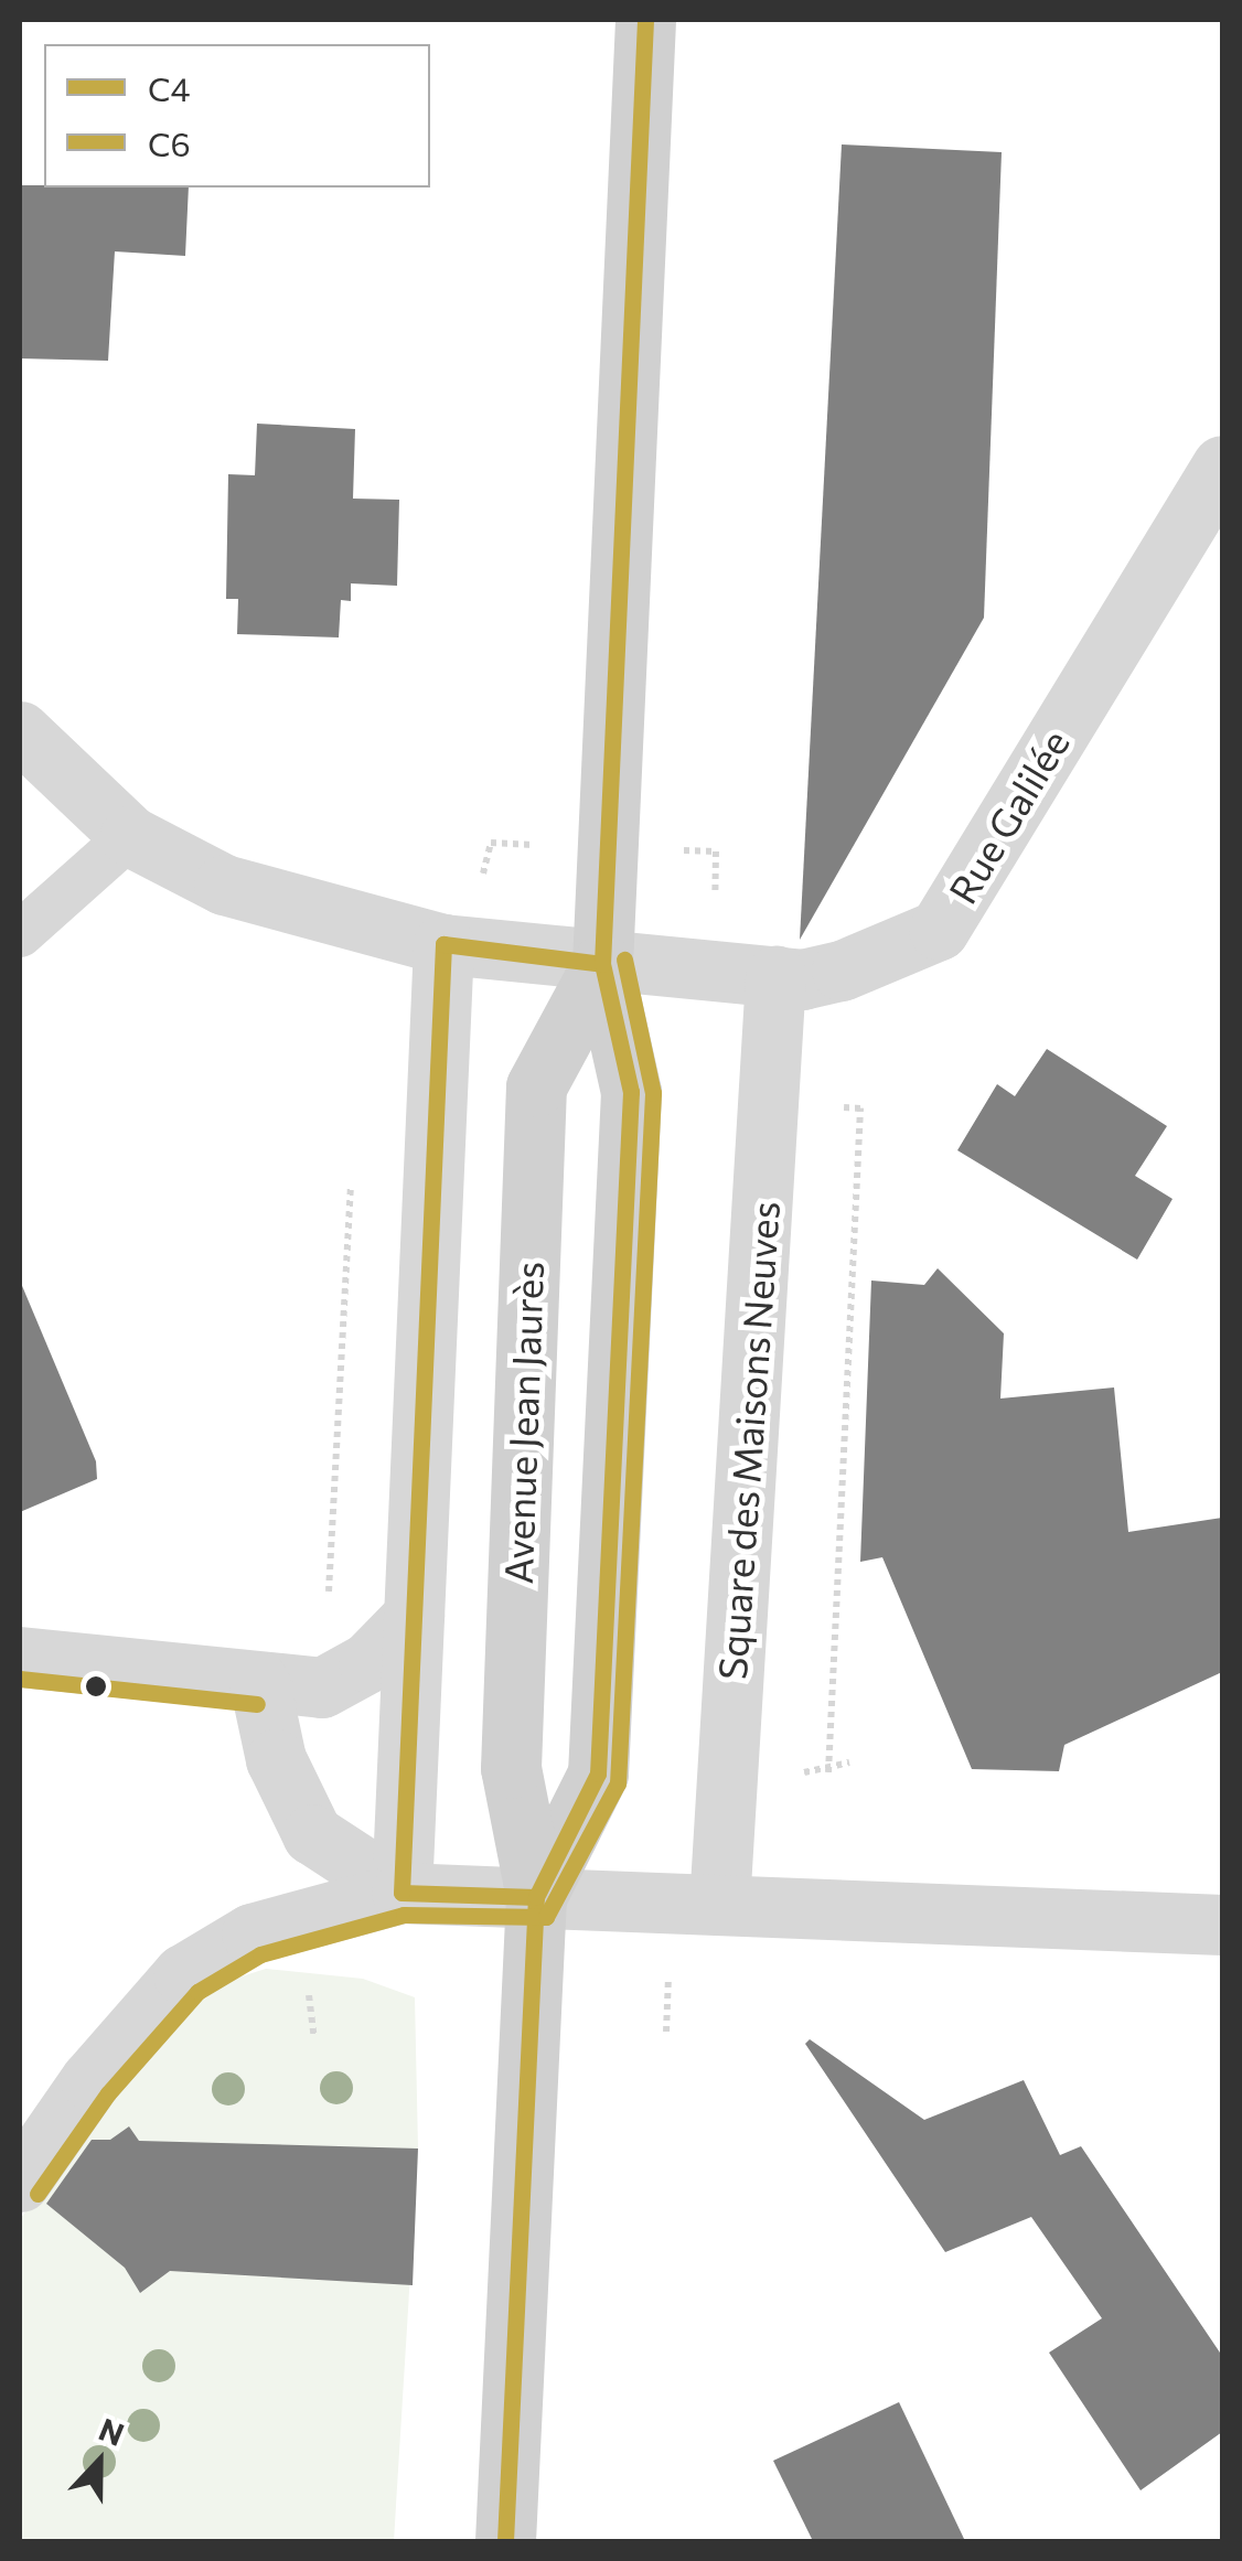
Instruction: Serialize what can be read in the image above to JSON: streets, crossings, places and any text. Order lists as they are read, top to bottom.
{
  "streets": {
    "main road": ["Avenue Jean Jaurès"],
    "street": ["Rue Galilée", "Square des Maisons Neuves"]
  },
  "crossings": [
    ["Rue Galilée", "Avenue Jean Jaurès"],
    ["Rue Galilée", "Square des Maisons Neuves"]
  ],
  "lines": ["transit line C4", "transit line C6"],
  "legend": ["C4", "C6"],
  "north": "top"
}
